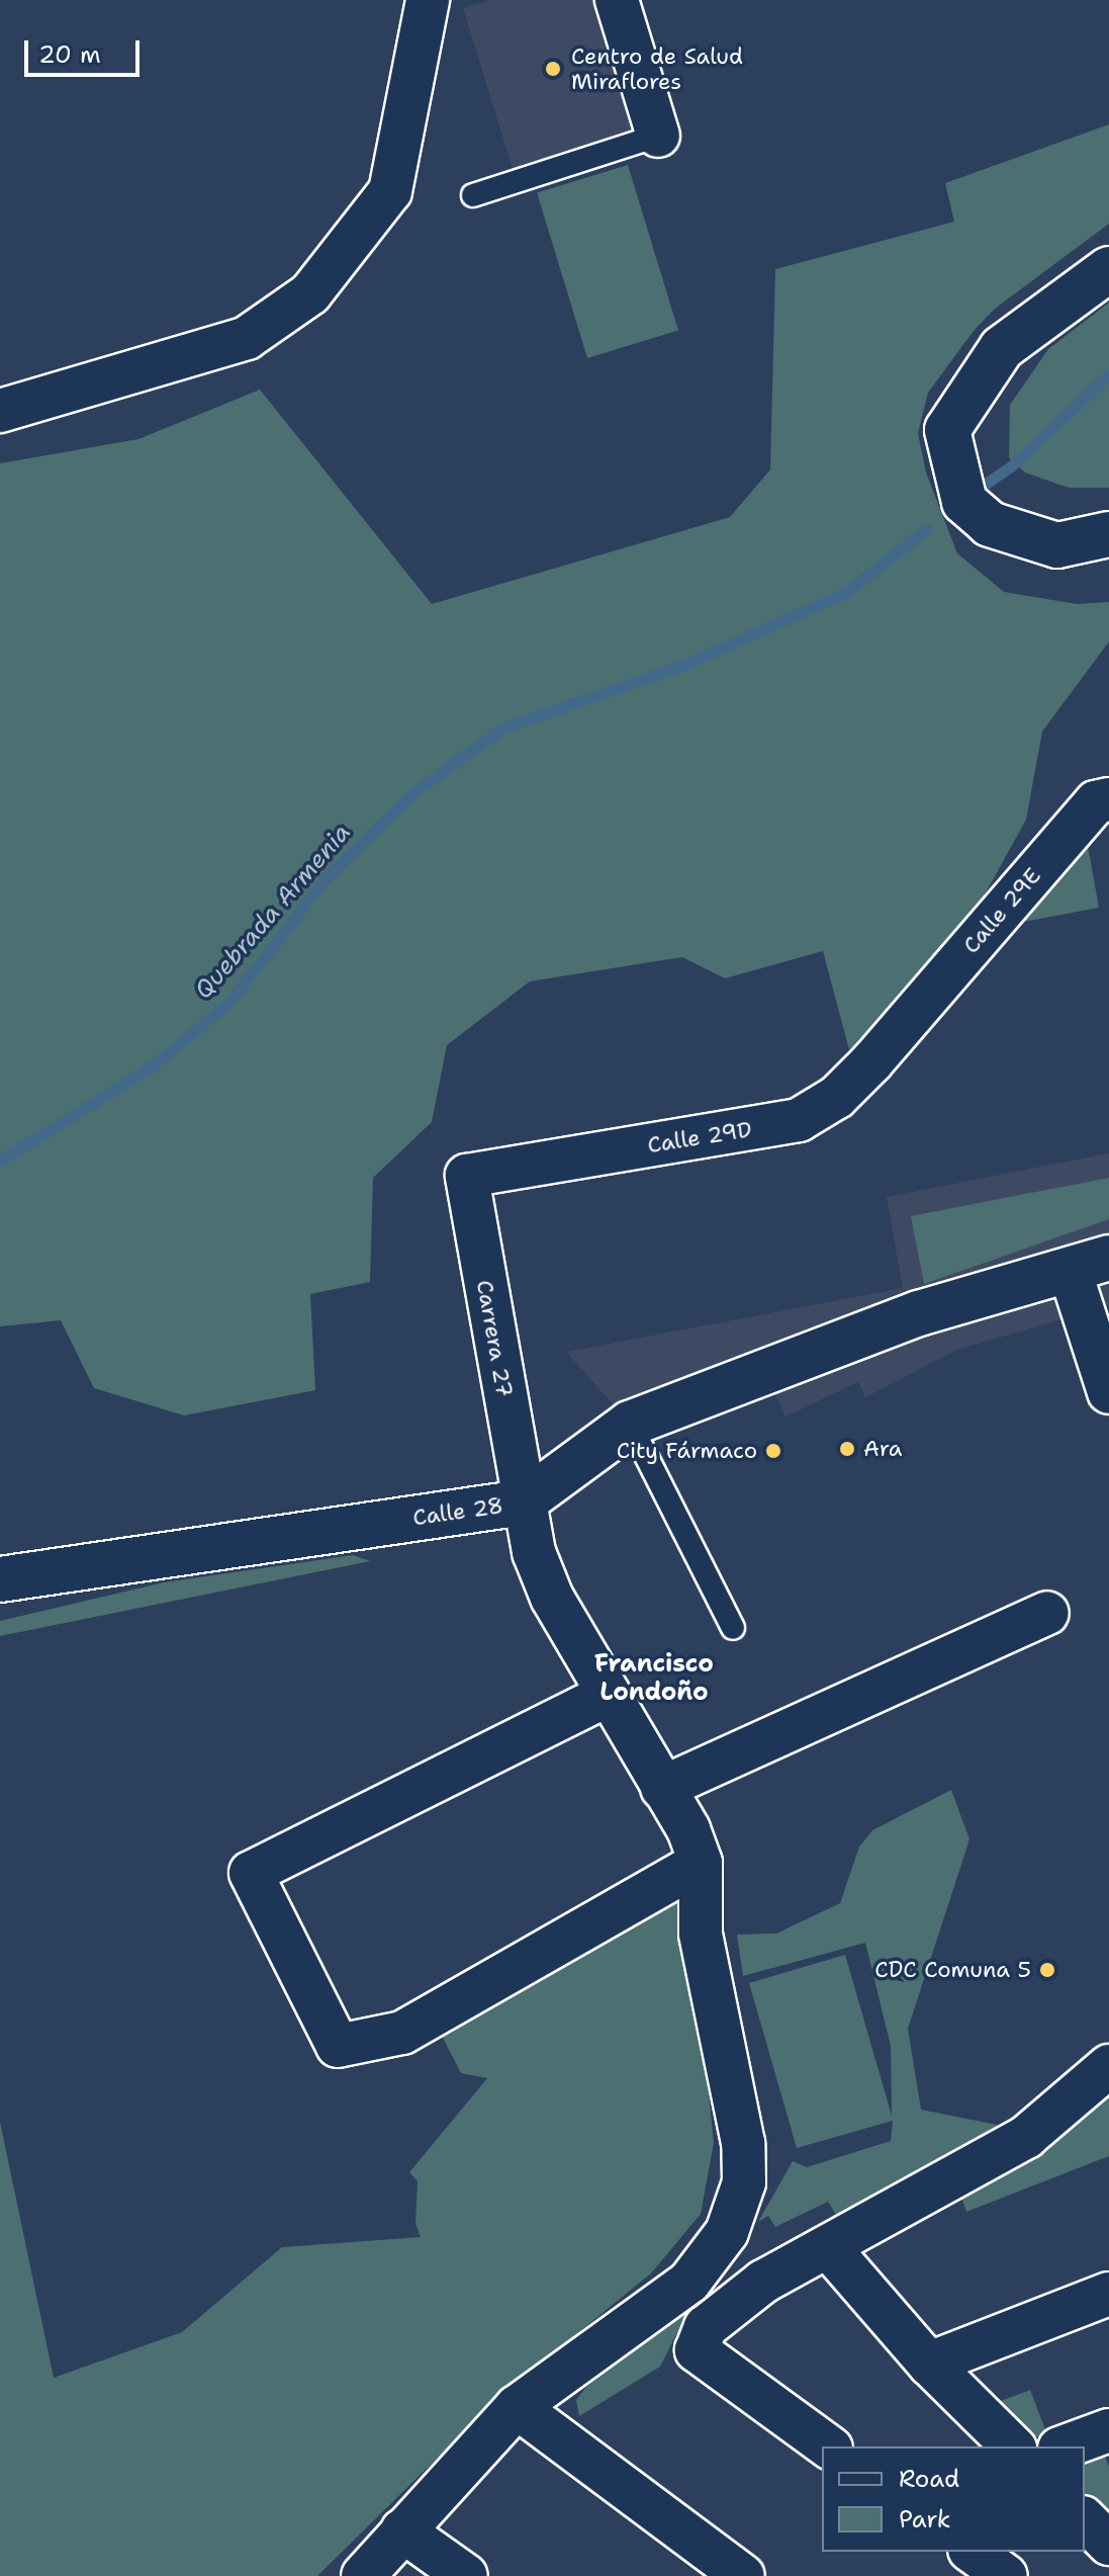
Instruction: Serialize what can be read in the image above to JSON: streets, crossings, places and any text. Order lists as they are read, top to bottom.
{
  "streets": {
    "street": [
      "Calle 29E",
      "Calle 29D",
      "Carrera 27",
      "Calle 28"
    ]
  },
  "crossings": [
    ["Calle 29E", "Calle 29D"],
    ["Calle 29D", "Carrera 27"],
    ["Carrera 27", "Calle 28"]
  ],
  "districts": ["Francisco Londoño"],
  "water": ["Quebrada Armenia"],
  "places": [
    "Centro de Salud Miraflores",
    "Ara",
    "City Fármaco",
    "CDC Comuna 5"
  ],
  "legend": ["Road", "Park"],
  "scale_bar": "20 m"
}
